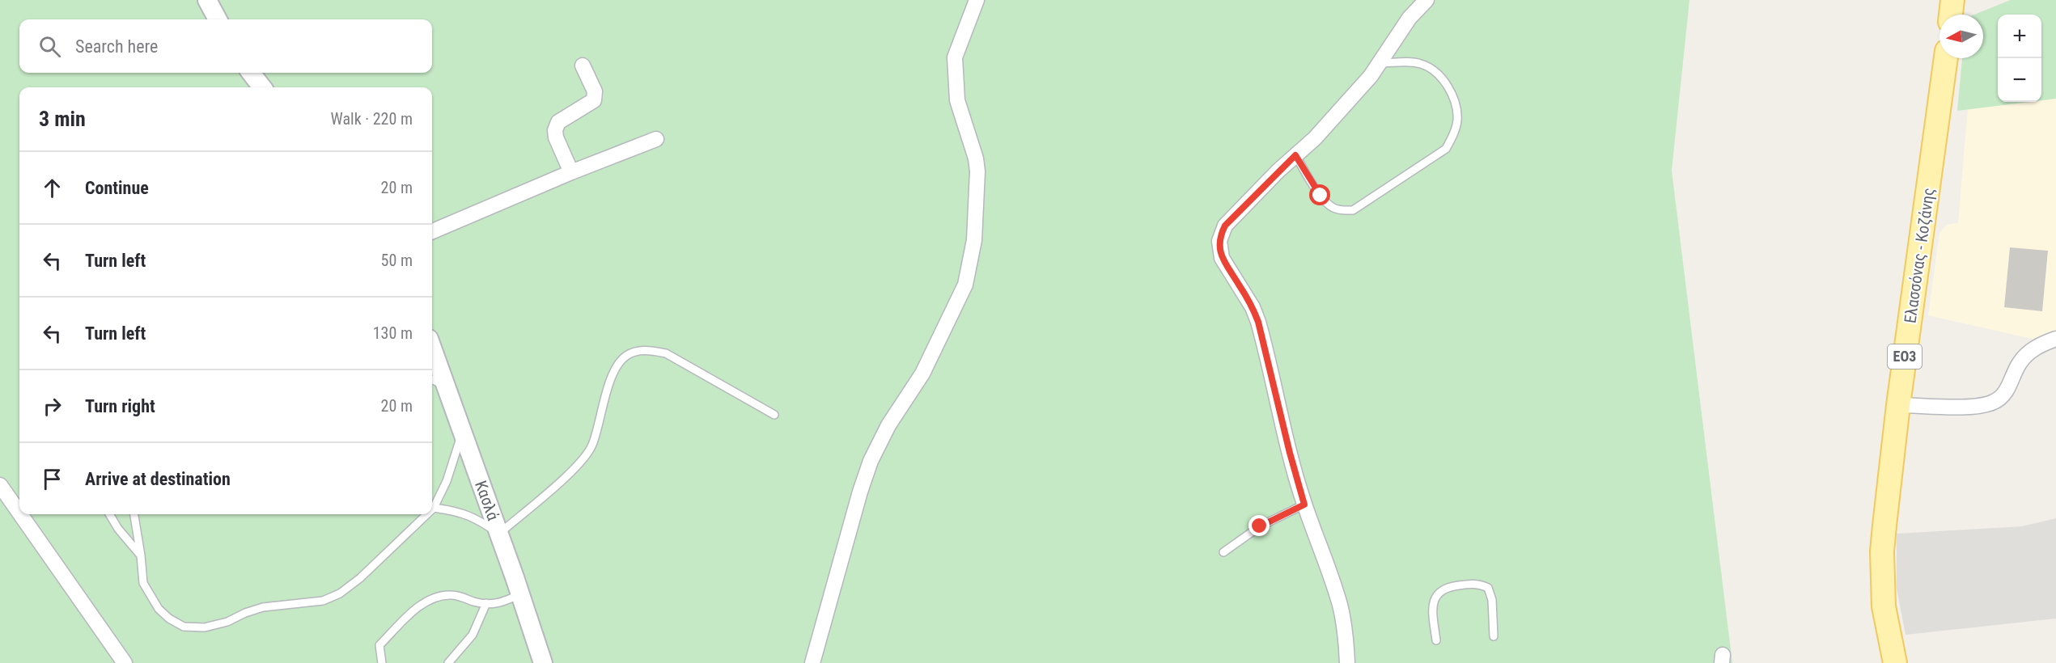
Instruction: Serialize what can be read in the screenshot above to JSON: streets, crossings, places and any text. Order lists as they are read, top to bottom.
{
  "streets": {
    "main road": ["Ελασσόνας - Κοζάνης", "ΕΟ3"],
    "street": ["Κασλά"]
  },
  "north": "left",
  "page": {
    "map_buttons": ["+", "−"],
    "search": "Search here",
    "heading": ["3 min", "Walk · 220 m"],
    "list": [
      ["Continue", "20 m"],
      ["Turn left", "50 m"],
      ["Turn left", "130 m"],
      ["Turn right", "20 m"],
      "Arrive at destination"
    ]
  }
}
